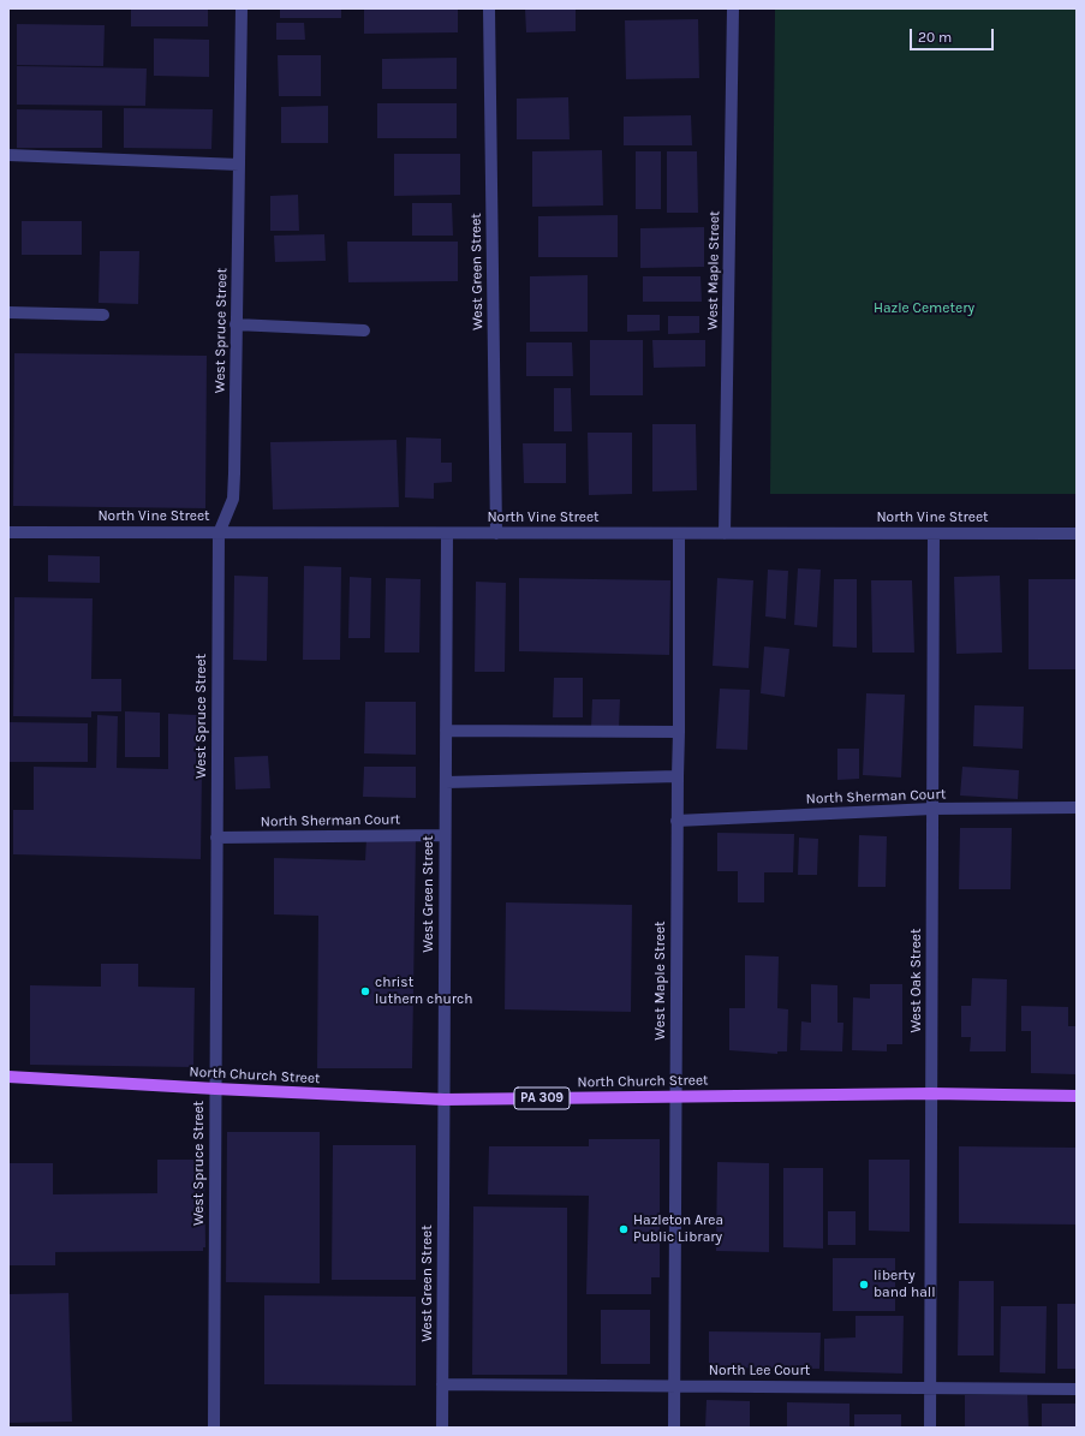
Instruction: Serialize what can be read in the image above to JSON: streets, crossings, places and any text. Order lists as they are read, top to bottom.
{
  "streets": {
    "main road": ["North Church Street", "PA 309"],
    "street": [
      "West Maple Street",
      "West Green Street",
      "West Spruce Street",
      "North Vine Street",
      "North Sherman Court",
      "West Oak Street",
      "North Lee Court"
    ]
  },
  "crossings": [
    ["West Maple Street", "North Vine Street"],
    ["West Maple Street", "North Sherman Court"],
    ["West Maple Street", "North Church Street"],
    ["West Maple Street", "North Lee Court"],
    ["West Green Street", "North Vine Street"],
    ["West Green Street", "North Sherman Court"],
    ["West Green Street", "North Church Street"],
    ["West Green Street", "North Lee Court"],
    ["West Spruce Street", "North Vine Street"],
    ["West Spruce Street", "North Sherman Court"],
    ["West Spruce Street", "North Church Street"],
    ["North Vine Street", "West Oak Street"],
    ["North Sherman Court", "West Oak Street"],
    ["West Oak Street", "North Church Street"],
    ["West Oak Street", "North Lee Court"]
  ],
  "parks": ["Hazle Cemetery"],
  "places": ["christ luthern church", "Hazleton Area Public Library", "liberty band hall"],
  "scale_bar": "20 m"
}
